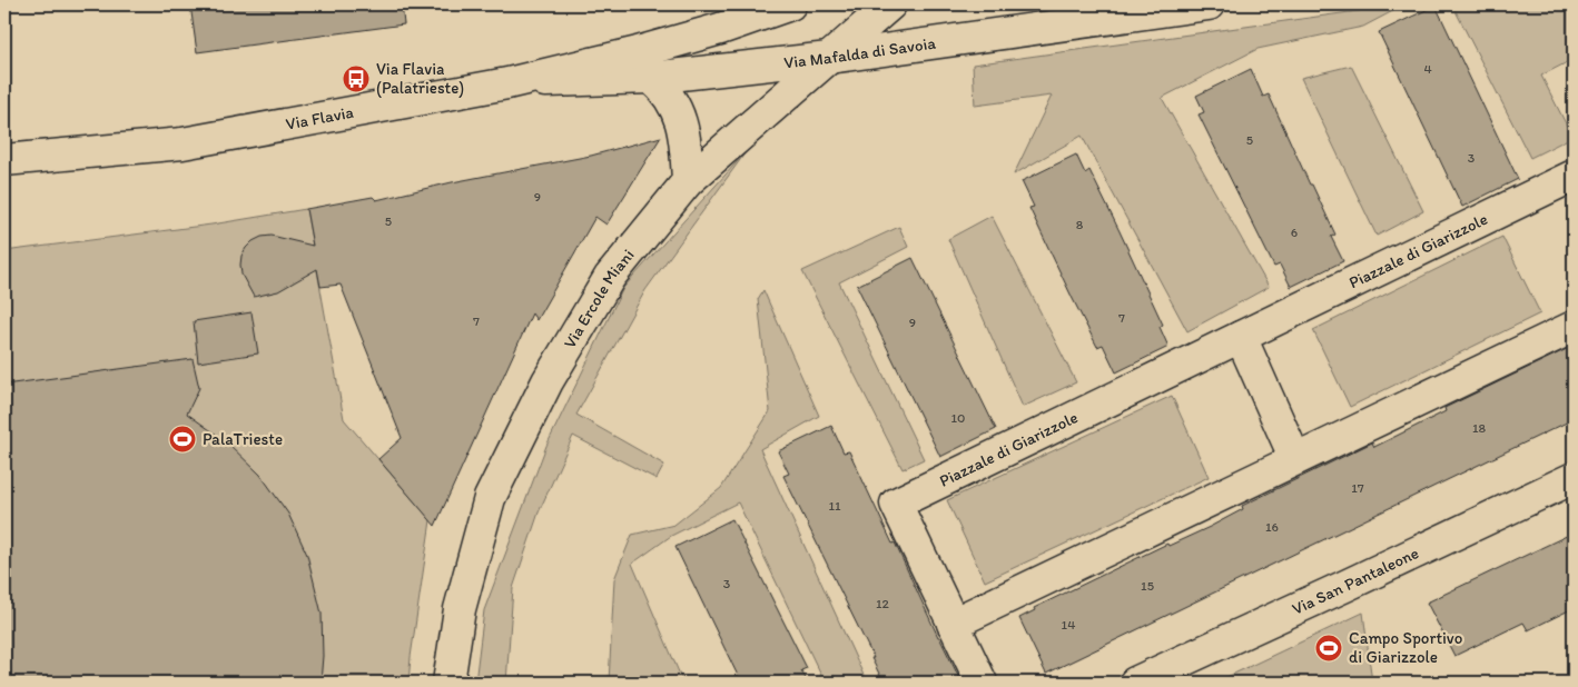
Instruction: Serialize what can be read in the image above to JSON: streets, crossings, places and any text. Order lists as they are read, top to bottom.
{
  "streets": {
    "street": [
      "Via Mafalda di Savoia",
      "Via Flavia",
      "Piazzale di Giarizzole",
      "Via Ercole Miani",
      "Via San Pantaleone"
    ]
  },
  "crossings": [
    ["Via Mafalda di Savoia", "Via Flavia"],
    ["Via Mafalda di Savoia", "Via Ercole Miani"]
  ],
  "places": {
    "bus stop": ["Via Flavia (Palatrieste)"],
    "sports": ["PalaTrieste", "Campo Sportivo di Giarizzole"]
  },
  "house_numbers": [
    "4",
    "5",
    "3",
    "9",
    "5",
    "8",
    "6",
    "7",
    "7",
    "9",
    "10",
    "18",
    "17",
    "11",
    "16",
    "3",
    "15",
    "12",
    "14"
  ]
}
